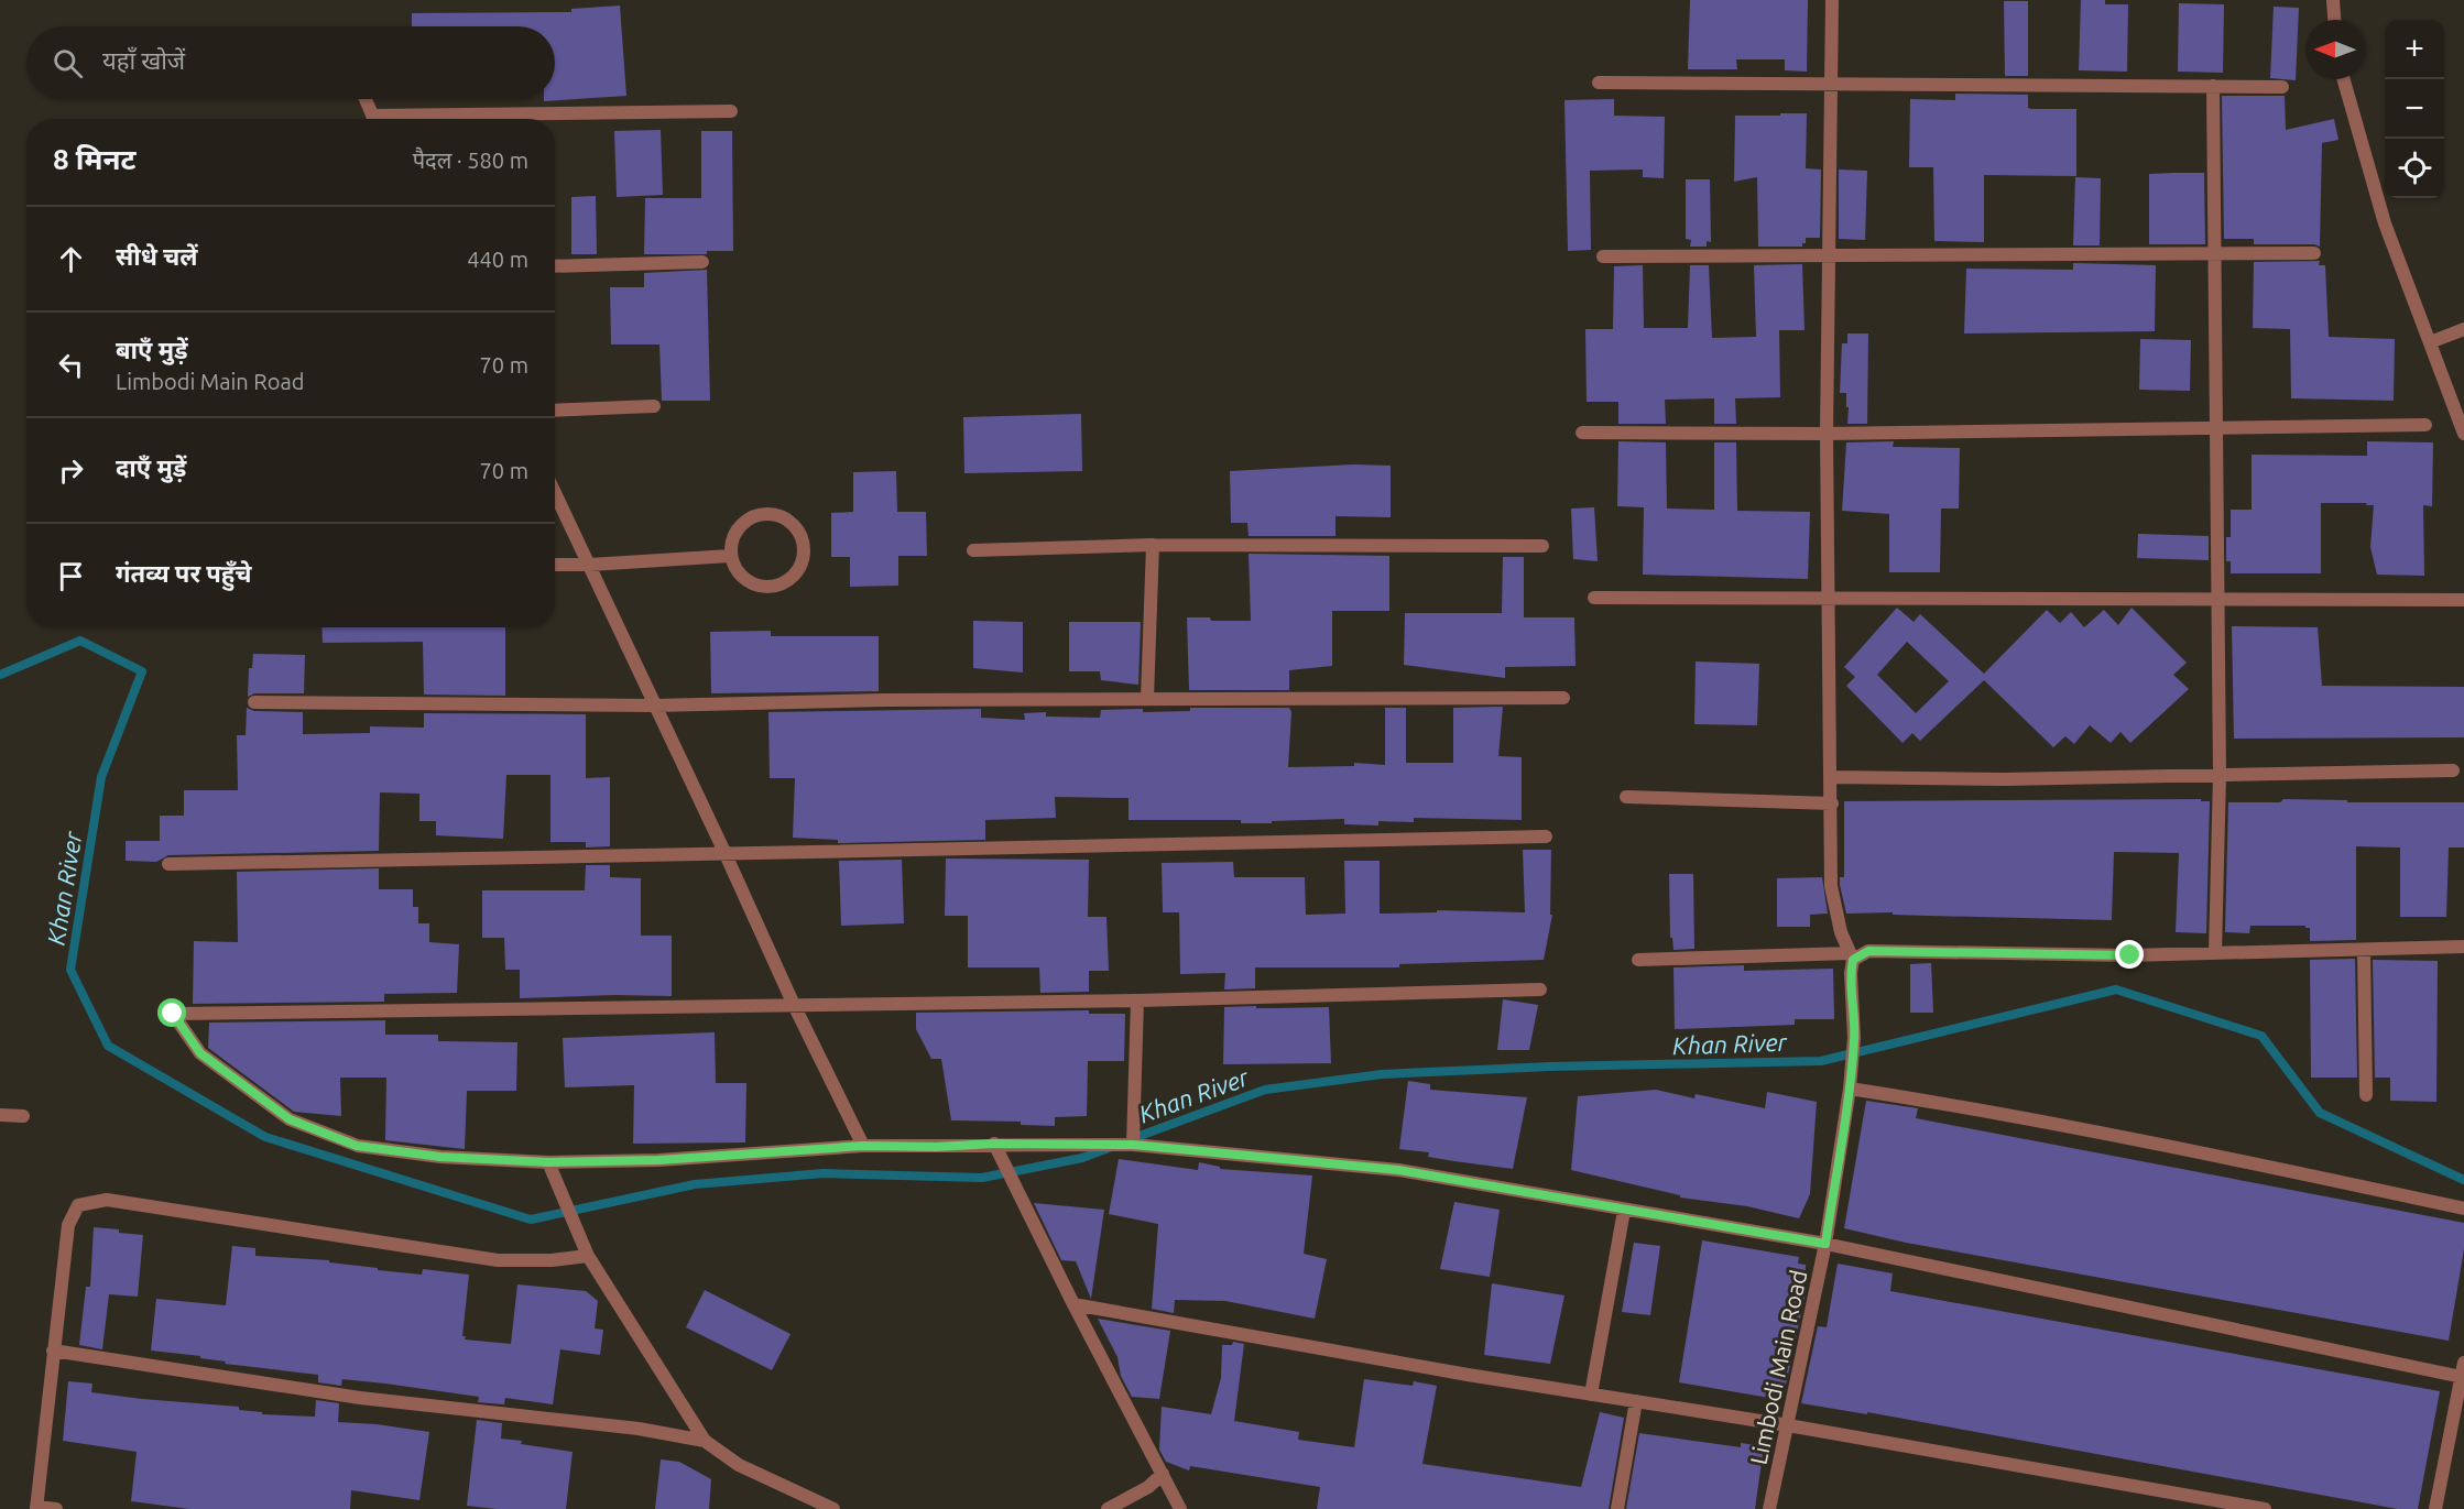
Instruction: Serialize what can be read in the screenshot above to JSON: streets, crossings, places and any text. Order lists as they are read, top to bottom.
{
  "streets": {
    "street": ["Limbodi Main Road"]
  },
  "water": ["Khan River"],
  "north": "left",
  "page": {
    "map_buttons": ["+", "−"],
    "search": "यहाँ खोजें",
    "heading": ["8 मिनट", "पैदल · 580 m"],
    "list": [
      ["सीधे चलें", "440 m"],
      ["बाएँ मुड़ें", "Limbodi Main Road", "70 m"],
      ["दाएँ मुड़ें", "70 m"],
      "गंतव्य पर पहुँचे"
    ]
  }
}
